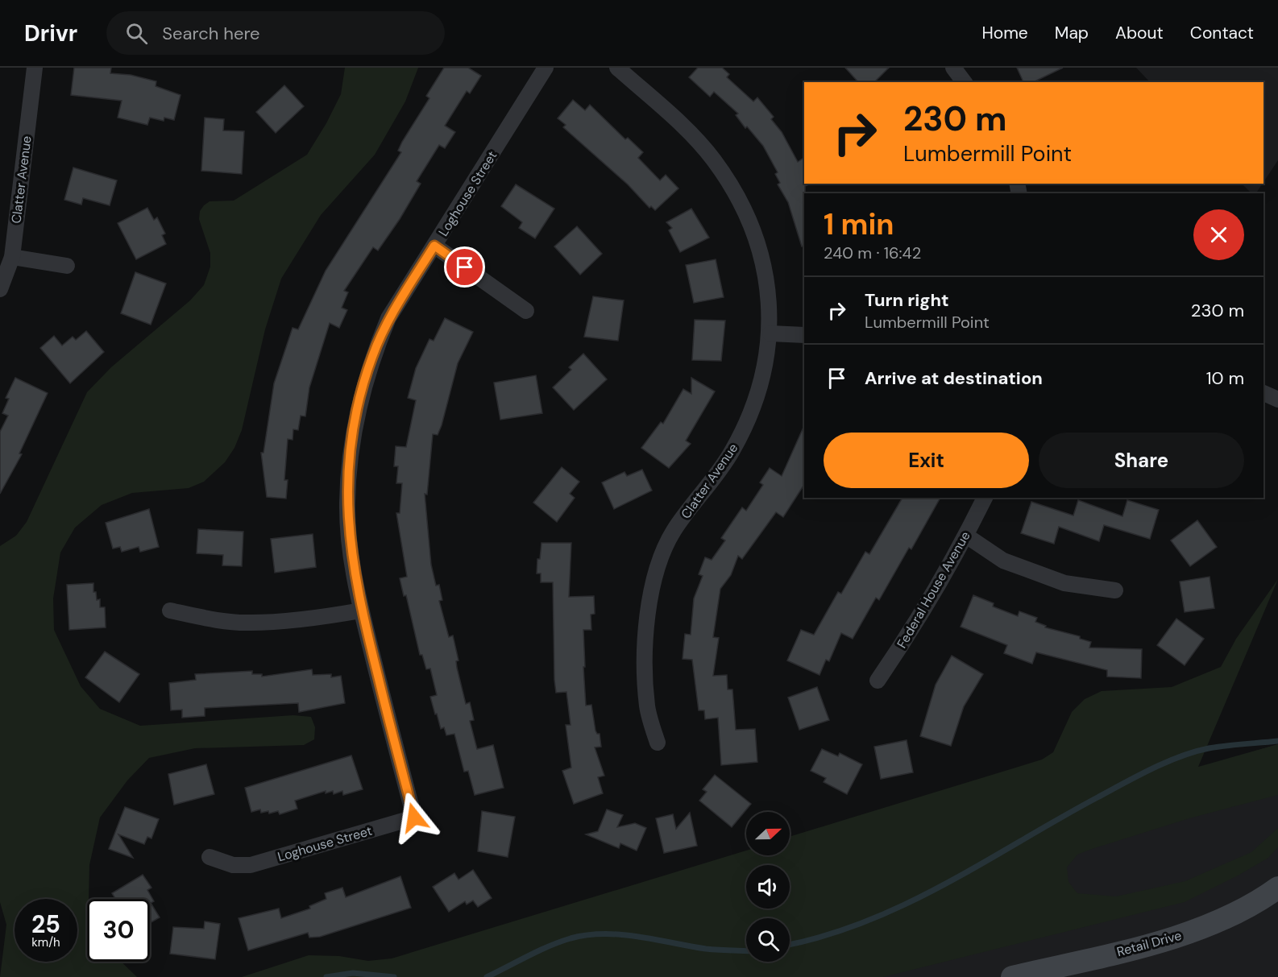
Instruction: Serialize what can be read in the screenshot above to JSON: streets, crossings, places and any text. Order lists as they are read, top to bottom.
{
  "streets": {
    "street": [
      "Clatter Avenue",
      "Loghouse Street",
      "Federal House Avenue",
      "Retail Drive"
    ]
  },
  "north": "right",
  "page": {
    "header": "Drivr",
    "search": "Search here",
    "nav": [
      "Home",
      "Map",
      "About",
      "Contact"
    ],
    "turn": ["230 m", "Lumbermill Point"],
    "heading": ["1 min", "240 m · 16:42"],
    "list": [
      {
        "name": "Turn right",
        "note": "Lumbermill Point",
        "value": "230 m"
      },
      {
        "name": "Arrive at destination",
        "value": "10 m"
      }
    ],
    "buttons": ["Exit", "Share"],
    "speed": "25 km/h",
    "limit": "30"
  }
}
